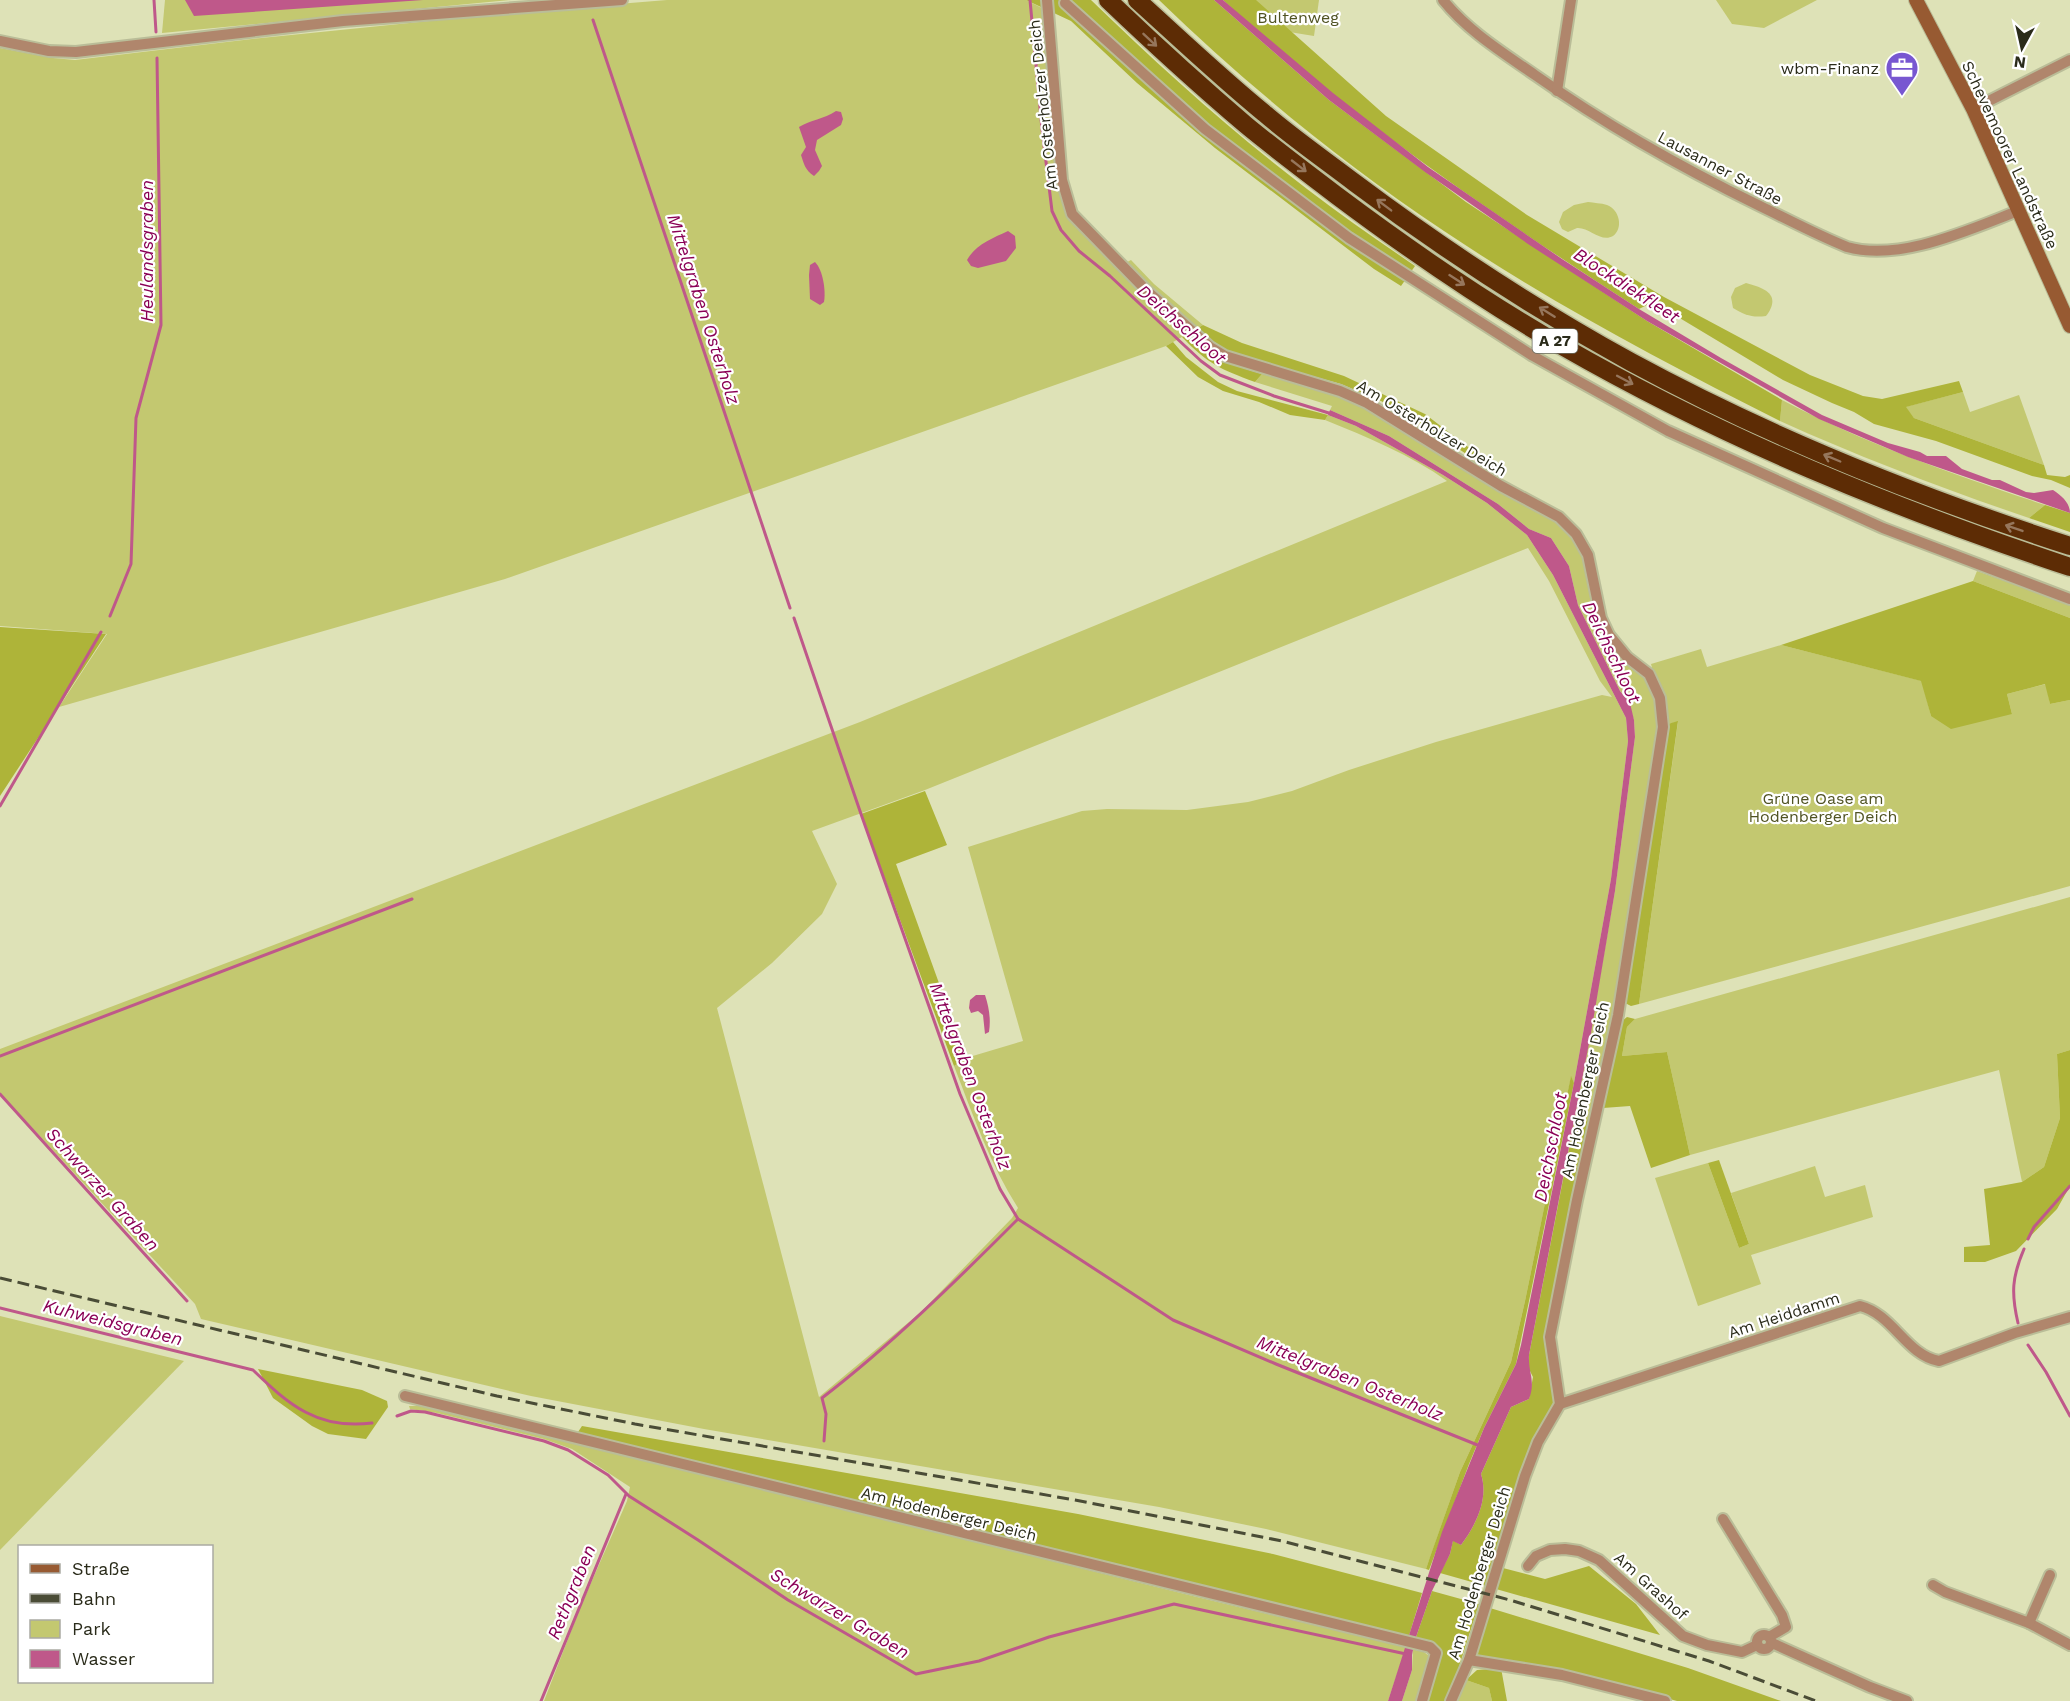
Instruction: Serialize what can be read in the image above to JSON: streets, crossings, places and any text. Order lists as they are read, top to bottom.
{
  "streets": {
    "highway": ["A 27"],
    "street": [
      "Am Osterholzer Deich",
      "Schevemoorer Landstraße",
      "Lausanner Straße",
      "Am Hodenberger Deich",
      "Am Heiddamm",
      "Am Grashof"
    ]
  },
  "crossings": [
    ["Am Osterholzer Deich", "Am Hodenberger Deich"],
    ["Schevemoorer Landstraße", "Lausanner Straße"],
    ["Am Hodenberger Deich", "Am Heiddamm"]
  ],
  "water": [
    "Heulandsgraben",
    "Blockdiekfleet",
    "Mittelgraben Osterholz",
    "Deichschloot",
    "Schwarzer Graben",
    "Kuhweidsgraben",
    "Rethgraben"
  ],
  "parks": ["Bultenweg", "Grüne Oase am Hodenberger Deich"],
  "places": {
    "office": ["wbm-Finanz"]
  },
  "legend": [
    "Straße",
    "Bahn",
    "Park",
    "Wasser"
  ],
  "north": "bottom"
}
